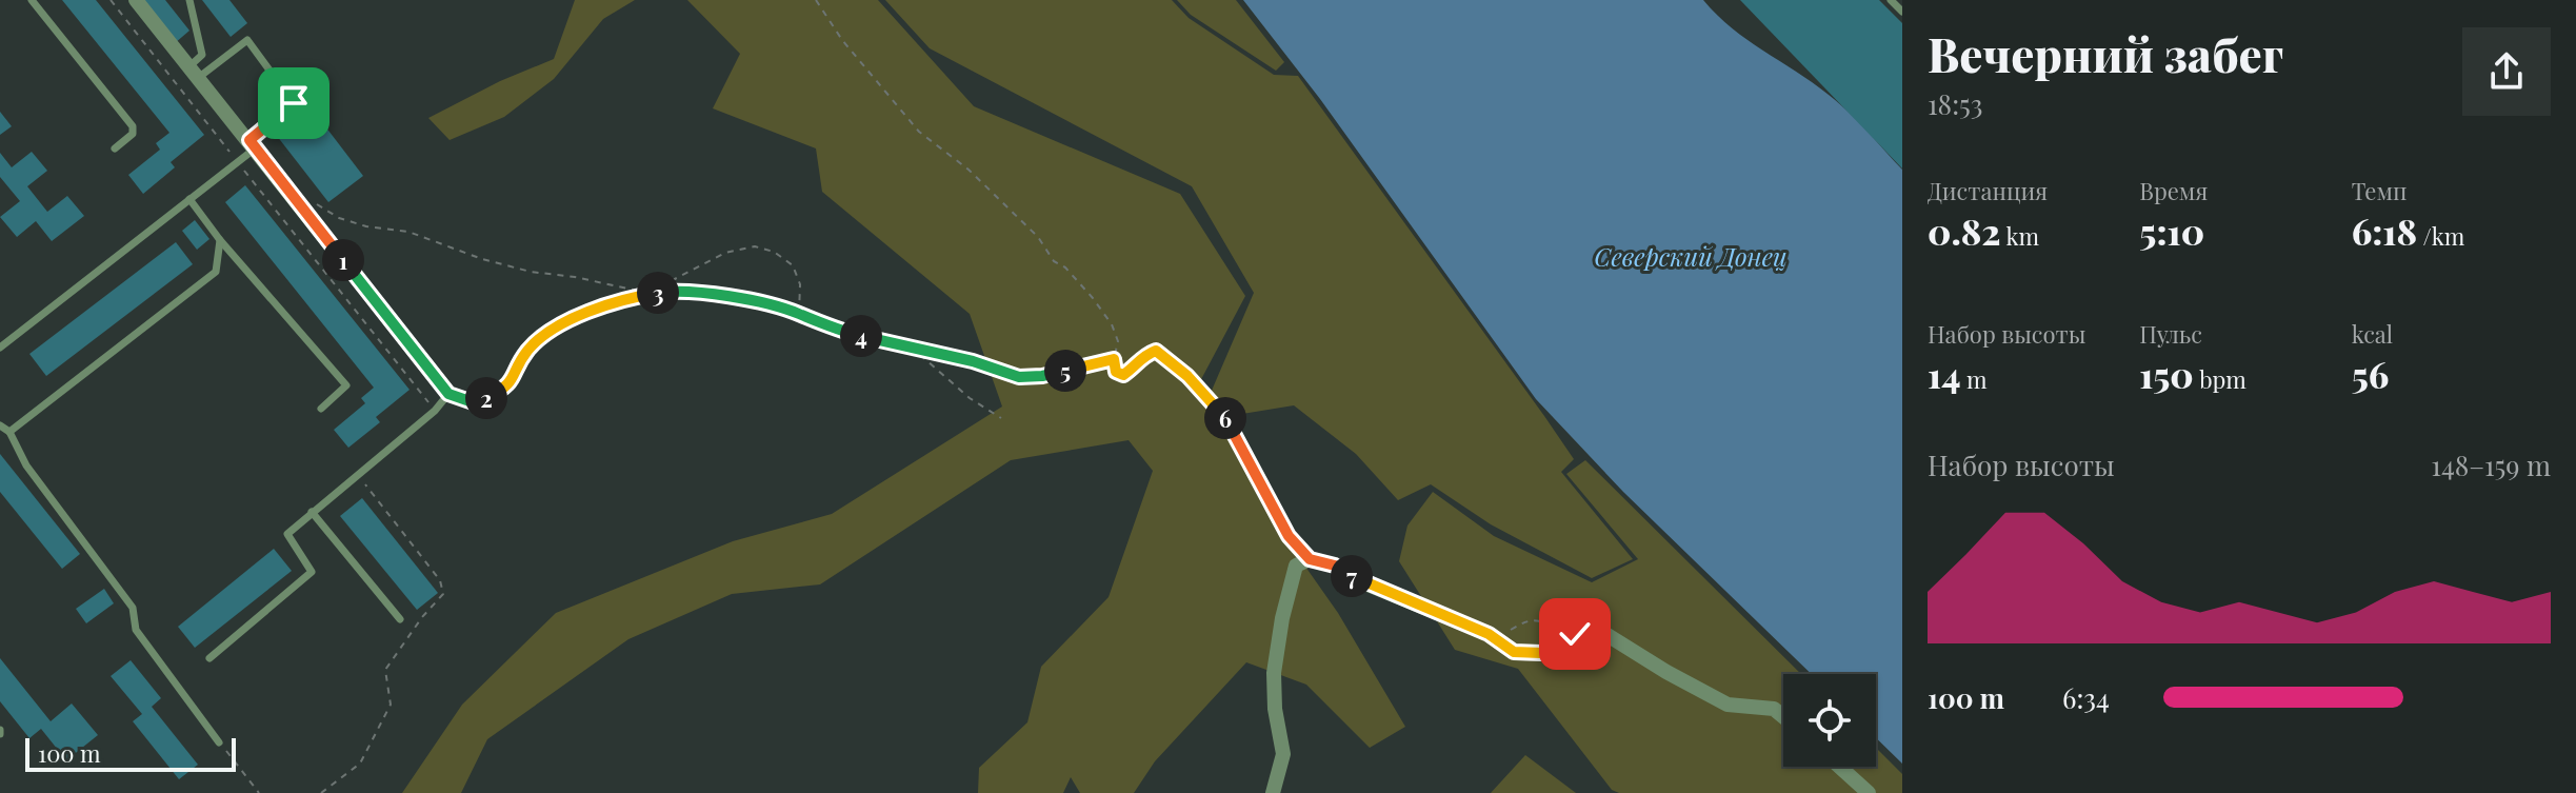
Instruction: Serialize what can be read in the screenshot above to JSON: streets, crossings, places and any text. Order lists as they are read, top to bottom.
{
  "water": ["Северский Донец"],
  "scale_bar": "100 m",
  "page": {
    "heading": ["Вечерний забег", "18:53"],
    "stats": [
      ["Дистанция", "0.82 km"],
      ["Время", "5:10"],
      ["Темп", "6:18 /km"],
      ["Набор высоты", "14 m"],
      ["Пульс", "150 bpm"],
      ["kcal", "56"]
    ],
    "pins": [
      "1",
      "3",
      "4",
      "5",
      "2",
      "6",
      "7"
    ],
    "chart": ["Набор высоты", "148–159 m"],
    "list": [
      {
        "name": "100 m",
        "note": "6:34"
      }
    ],
    "scale": "100 m"
  }
}
